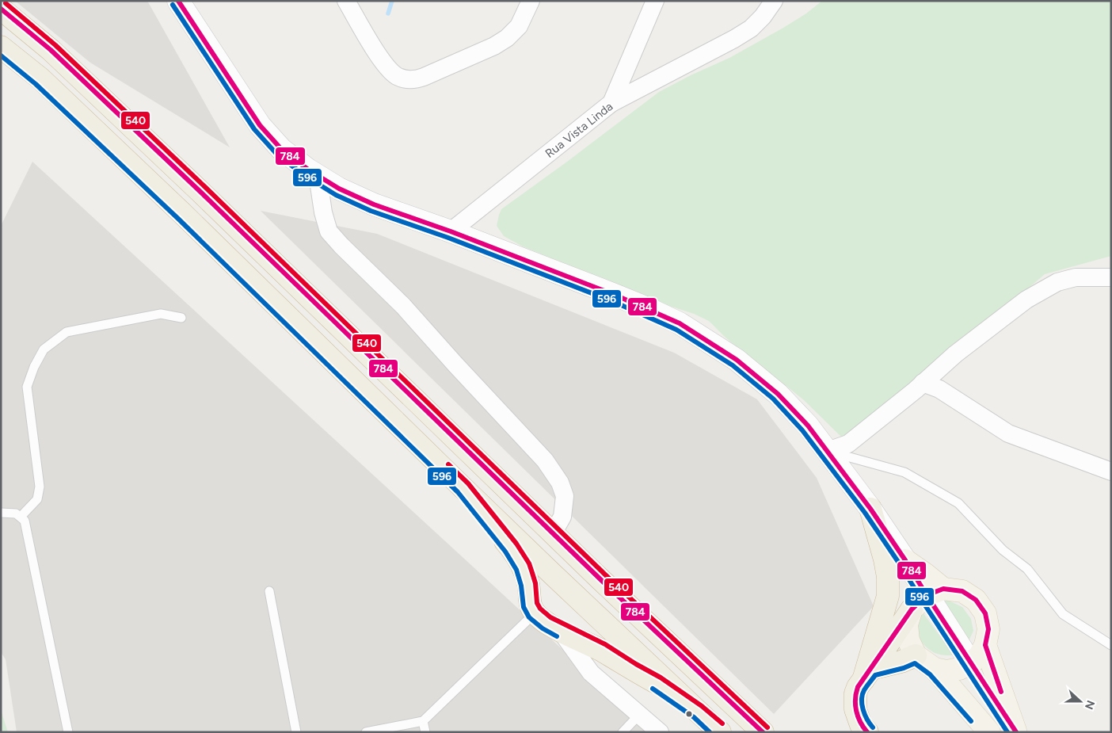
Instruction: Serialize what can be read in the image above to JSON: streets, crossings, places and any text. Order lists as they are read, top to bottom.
{
  "streets": {
    "street": ["Rua Vista Linda"]
  },
  "lines": ["transit line 784", "transit line 540", "transit line 596"],
  "north": "right"
}
